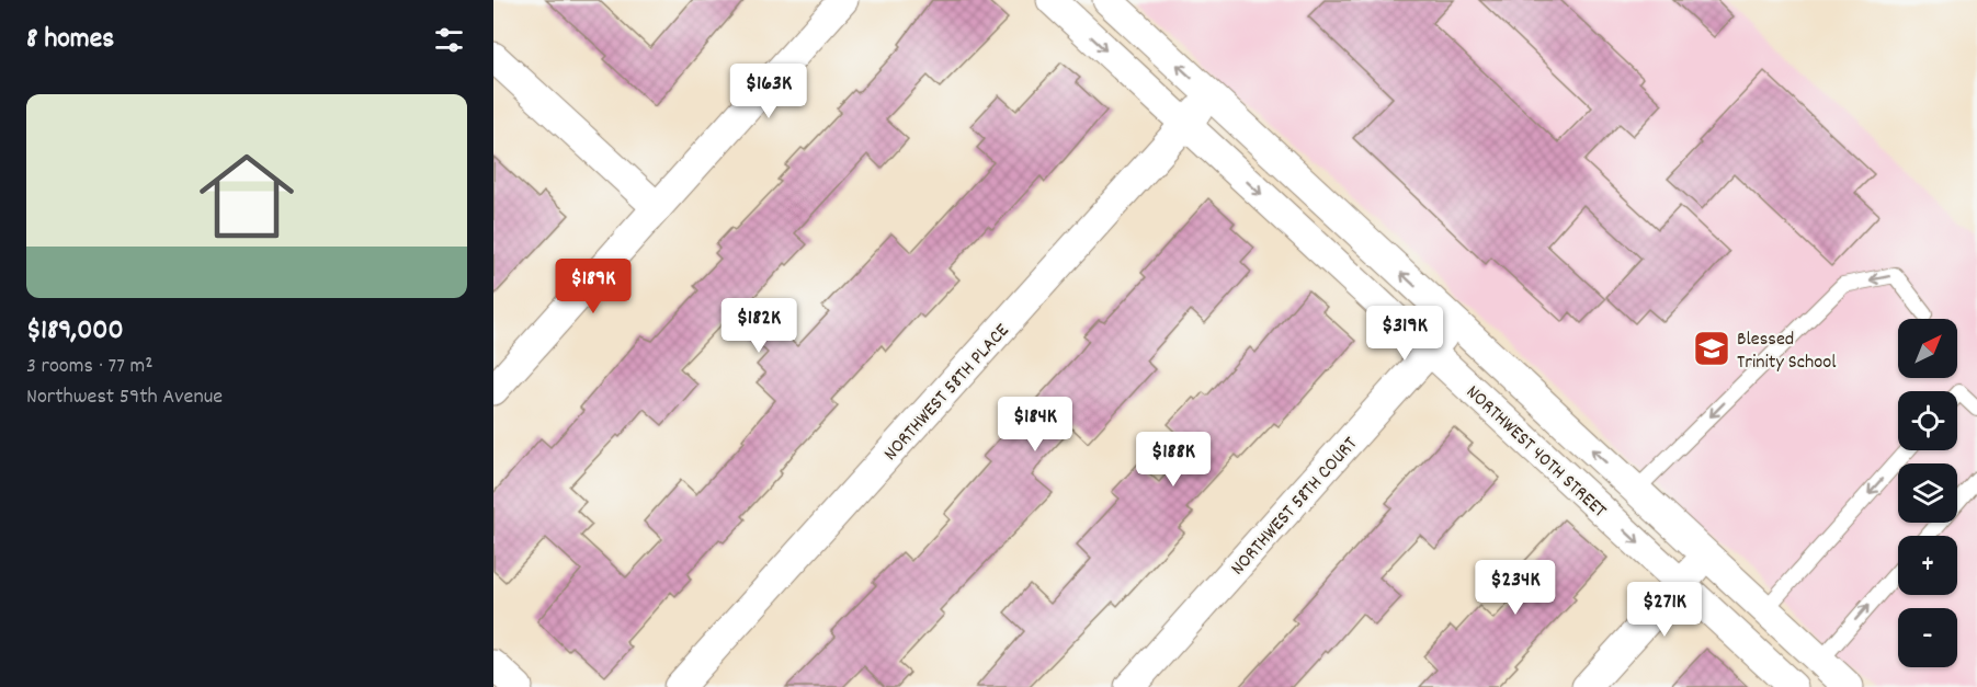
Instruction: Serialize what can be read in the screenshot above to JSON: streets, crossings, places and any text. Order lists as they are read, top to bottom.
{
  "streets": {
    "street": ["NORTHWEST 58TH PLACE", "NORTHWEST 40TH STREET", "NORTHWEST 58TH COURT"]
  },
  "crossings": [
    ["NORTHWEST 58TH PLACE", "NORTHWEST 40TH STREET"],
    ["NORTHWEST 40TH STREET", "NORTHWEST 58TH COURT"]
  ],
  "places": {
    "school or university": ["Blessed Trinity School"]
  },
  "north": "top right",
  "page": {
    "heading": "8 homes",
    "price": [
      "$163K",
      "$189K",
      "$182K",
      "$319K",
      "$184K",
      "$188K",
      "$234K",
      "$271K"
    ],
    "list": [
      {
        "name": "$189,000",
        "note": "3 rooms · 77 m² · Northwest 59th Avenue"
      }
    ],
    "map_buttons": ["+", "−"]
  }
}
